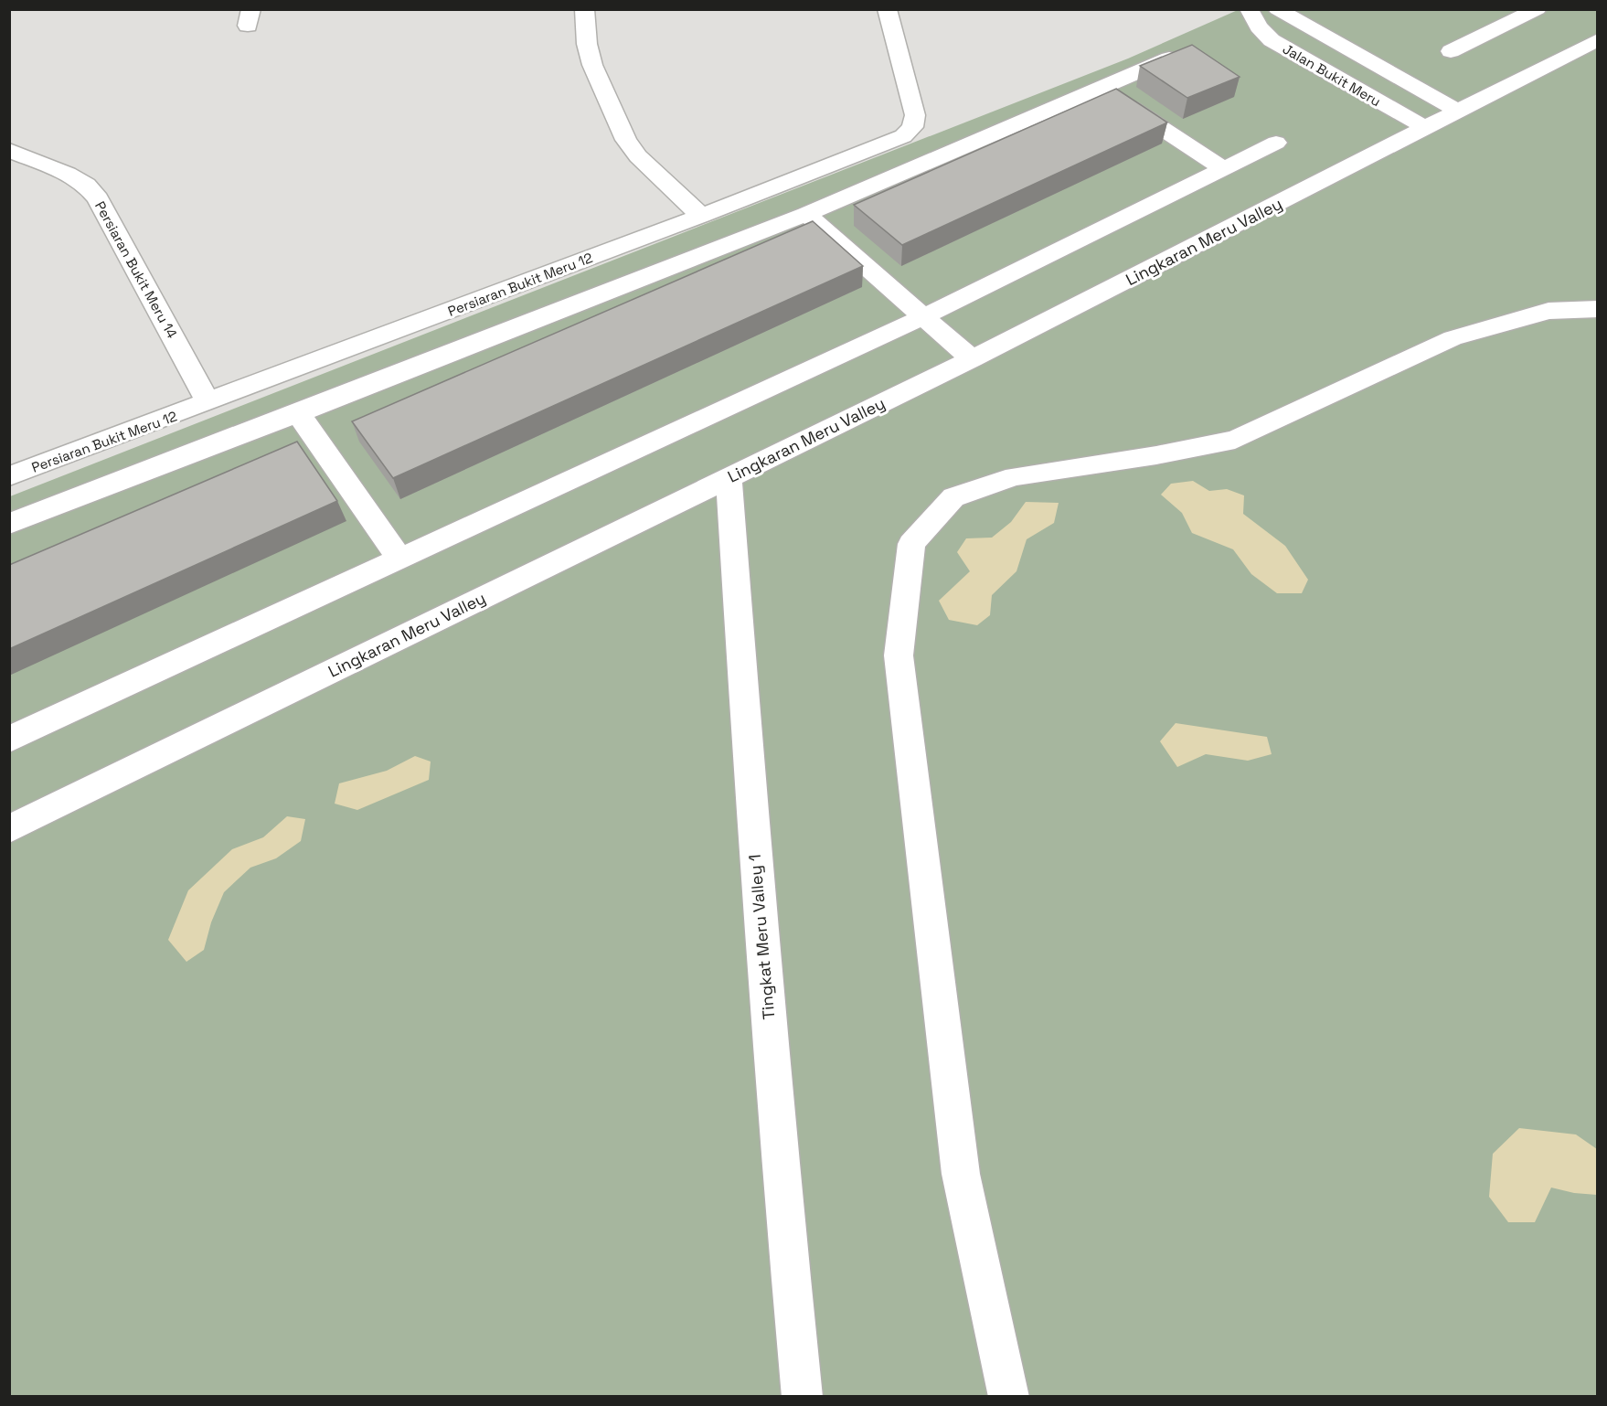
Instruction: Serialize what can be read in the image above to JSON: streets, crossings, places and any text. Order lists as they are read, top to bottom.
{
  "streets": {
    "street": [
      "Jalan Bukit Meru",
      "Lingkaran Meru Valley",
      "Persiaran Bukit Meru 14",
      "Persiaran Bukit Meru 12",
      "Tingkat Meru Valley 1"
    ]
  },
  "crossings": [
    ["Jalan Bukit Meru", "Lingkaran Meru Valley"],
    ["Lingkaran Meru Valley", "Tingkat Meru Valley 1"],
    ["Persiaran Bukit Meru 14", "Persiaran Bukit Meru 12"]
  ]
}
